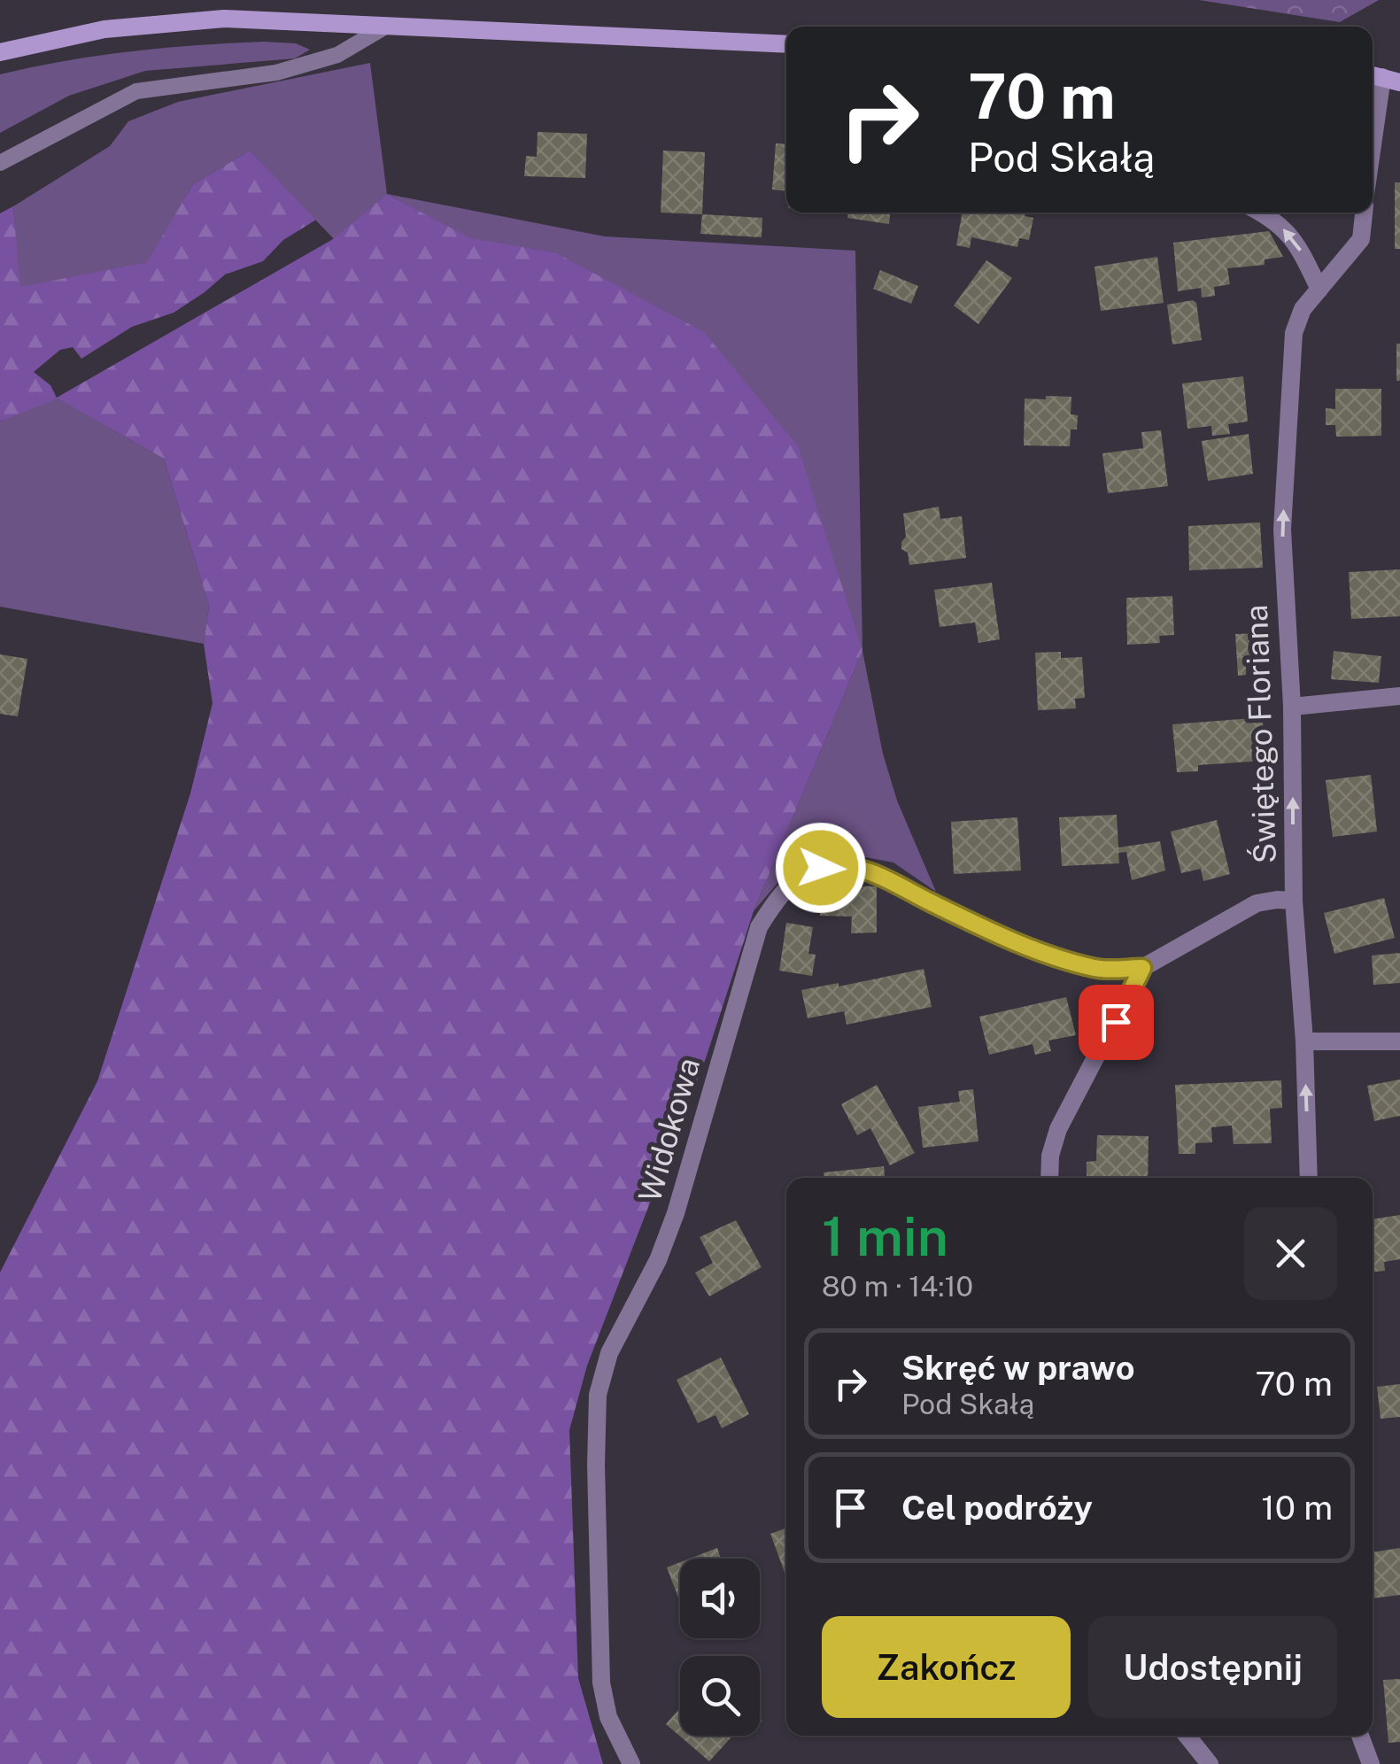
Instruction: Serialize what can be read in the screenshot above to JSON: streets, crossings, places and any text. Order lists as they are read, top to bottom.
{
  "streets": {
    "street": ["Świętego Floriana", "Widokowa"]
  },
  "one_way": ["Świętego Floriana"],
  "page": {
    "turn": ["70 m", "Pod Skałą"],
    "heading": ["1 min", "80 m · 14:10"],
    "list": [
      {
        "name": "Skręć w prawo",
        "note": "Pod Skałą",
        "value": "70 m"
      },
      {
        "name": "Cel podróży",
        "value": "10 m"
      }
    ],
    "buttons": ["Zakończ", "Udostępnij"]
  }
}
